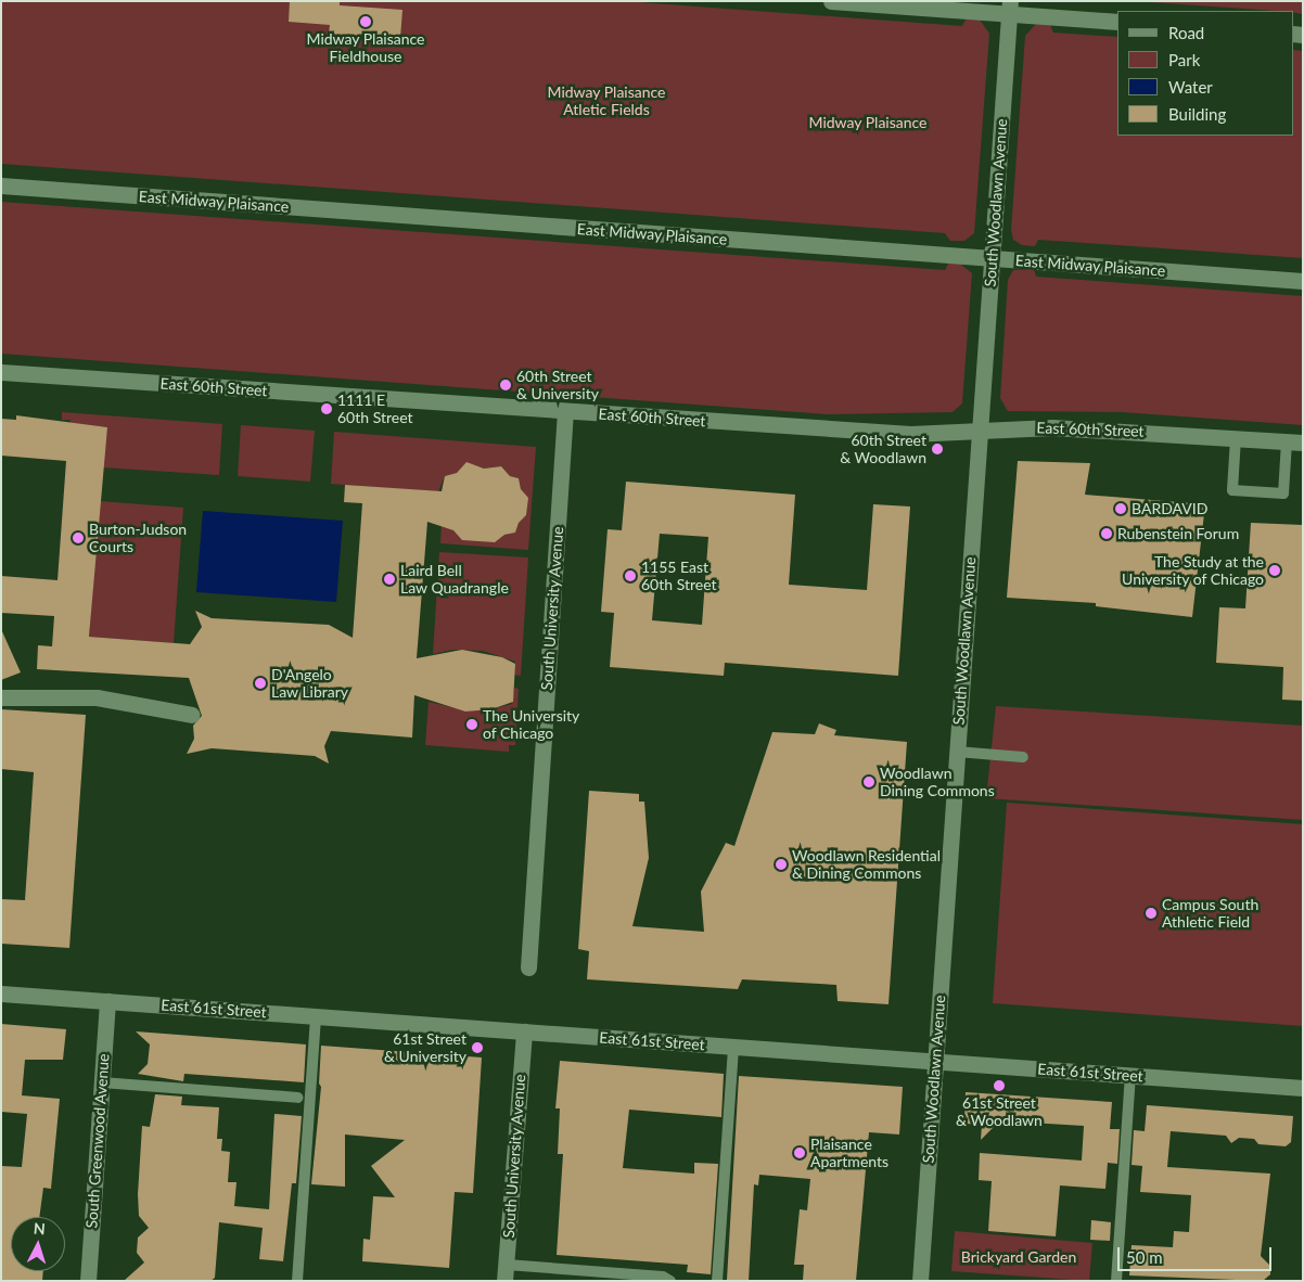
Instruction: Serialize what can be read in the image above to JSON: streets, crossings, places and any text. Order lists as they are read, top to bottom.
{
  "streets": {
    "street": [
      "East Midway Plaisance",
      "South Woodlawn Avenue",
      "East 60th Street",
      "South University Avenue",
      "East 61st Street",
      "South Greenwood Avenue"
    ]
  },
  "crossings": [
    ["East Midway Plaisance", "South Woodlawn Avenue"],
    ["South Woodlawn Avenue", "East 60th Street"],
    ["South Woodlawn Avenue", "East 61st Street"],
    ["East 60th Street", "South University Avenue"],
    ["South University Avenue", "East 61st Street"],
    ["East 61st Street", "South Greenwood Avenue"]
  ],
  "parks": ["Midway Plaisance Atletic Fields", "Midway Plaisance", "Brickyard Garden"],
  "places": [
    "Midway Plaisance Fieldhouse",
    "60th Street & University",
    "1111 E 60th Street",
    "60th Street & Woodlawn",
    "BARDAVID",
    "Rubenstein Forum",
    "Burton-Judson Courts",
    "The Study at the University of Chicago",
    "1155 East 60th Street",
    "Laird Bell Law Quadrangle",
    "D'Angelo Law Library",
    "The University of Chicago",
    "Woodlawn Dining Commons",
    "Woodlawn Residential & Dining Commons",
    "Campus South Athletic Field",
    "61st Street & University",
    "61st Street & Woodlawn",
    "Plaisance Apartments"
  ],
  "legend": [
    "Road",
    "Park",
    "Water",
    "Building"
  ],
  "scale_bar": "50 m",
  "north": "top"
}
